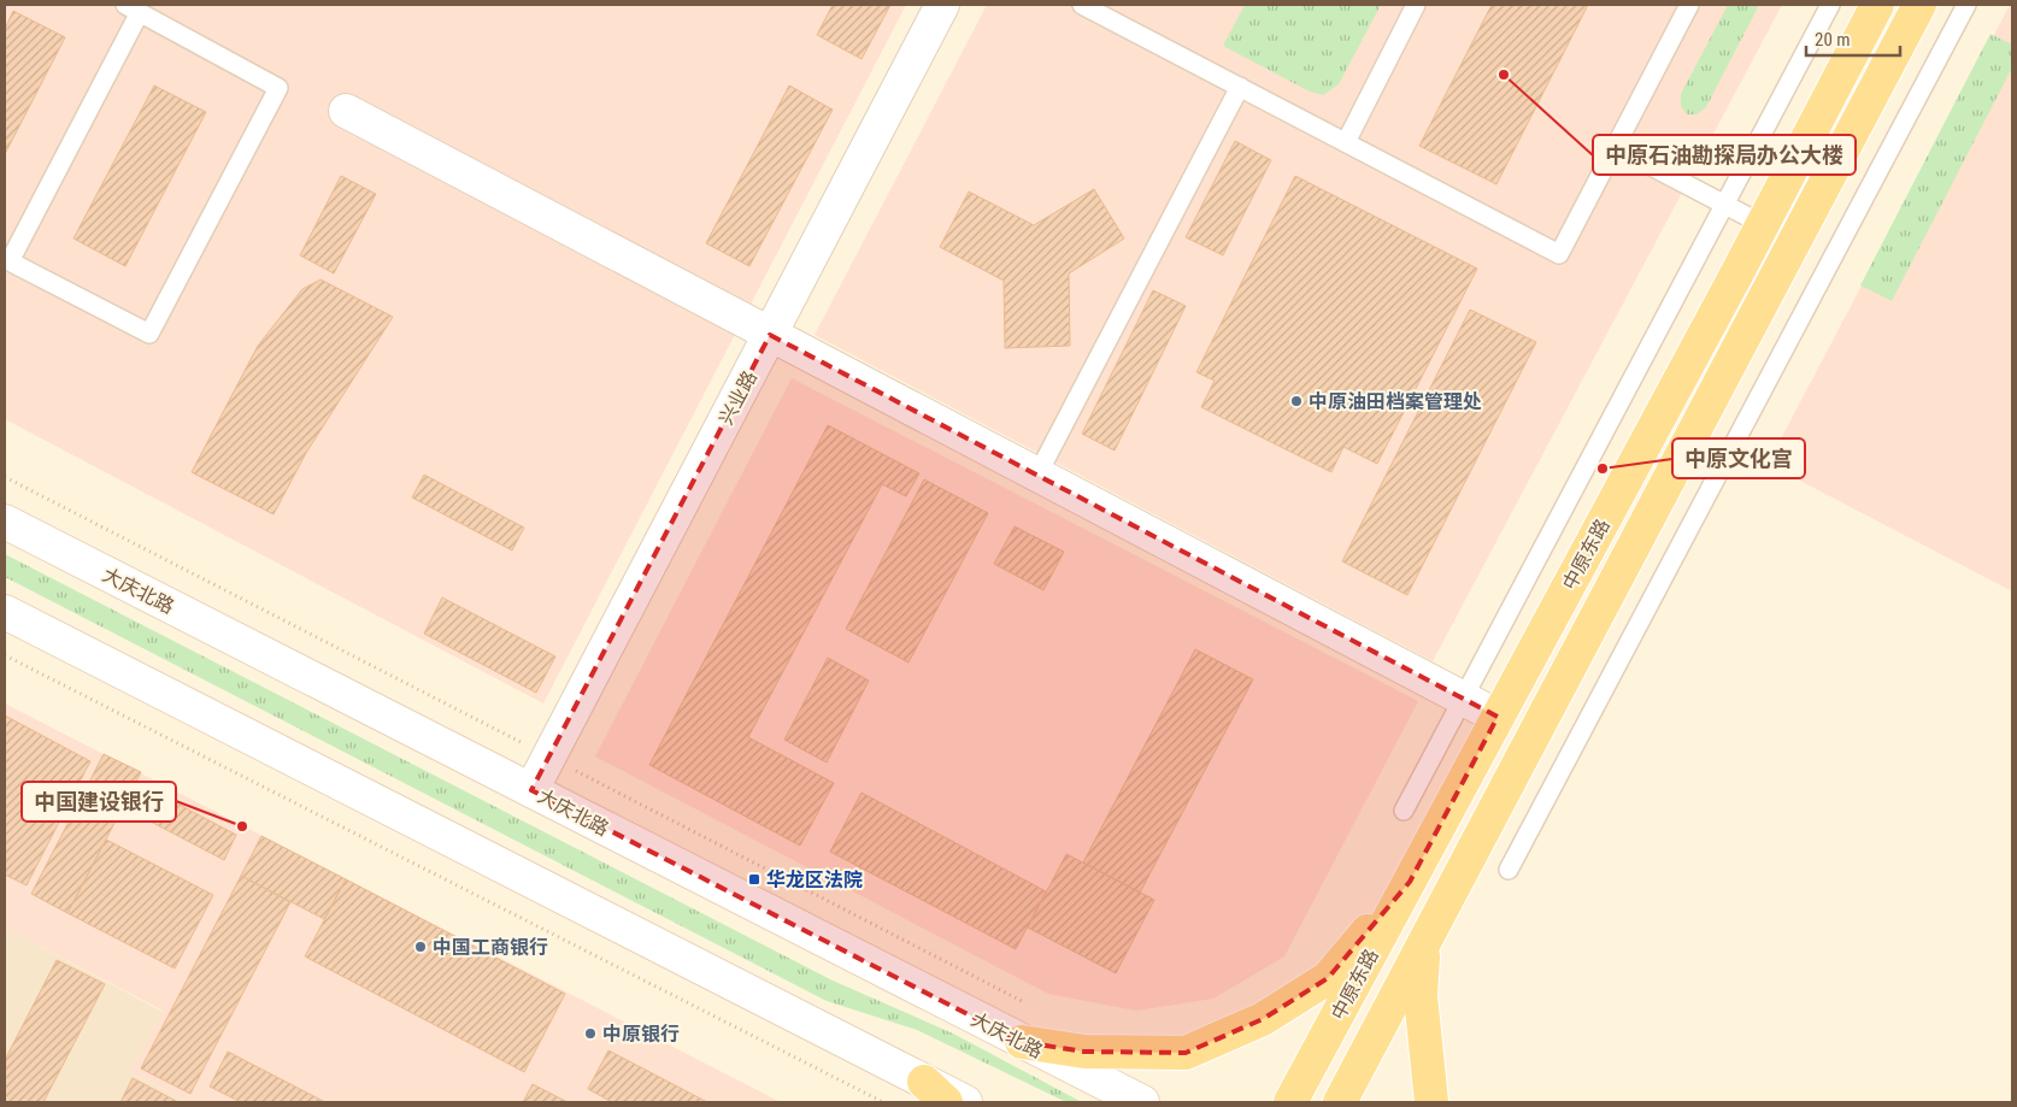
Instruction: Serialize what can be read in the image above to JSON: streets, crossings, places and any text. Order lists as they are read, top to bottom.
{
  "streets": {
    "main road": ["兴业路", "中原东路", "大庆北路"]
  },
  "crossings": [
    ["兴业路", "大庆北路"]
  ],
  "places": {
    "other": [
      "中原石油勘探局办公大楼",
      "中原油田档案管理处",
      "中原文化宫",
      "中国建设银行",
      "中国工商银行",
      "中原银行"
    ],
    "transit": ["华龙区法院"]
  },
  "scale_bar": "20 m"
}
